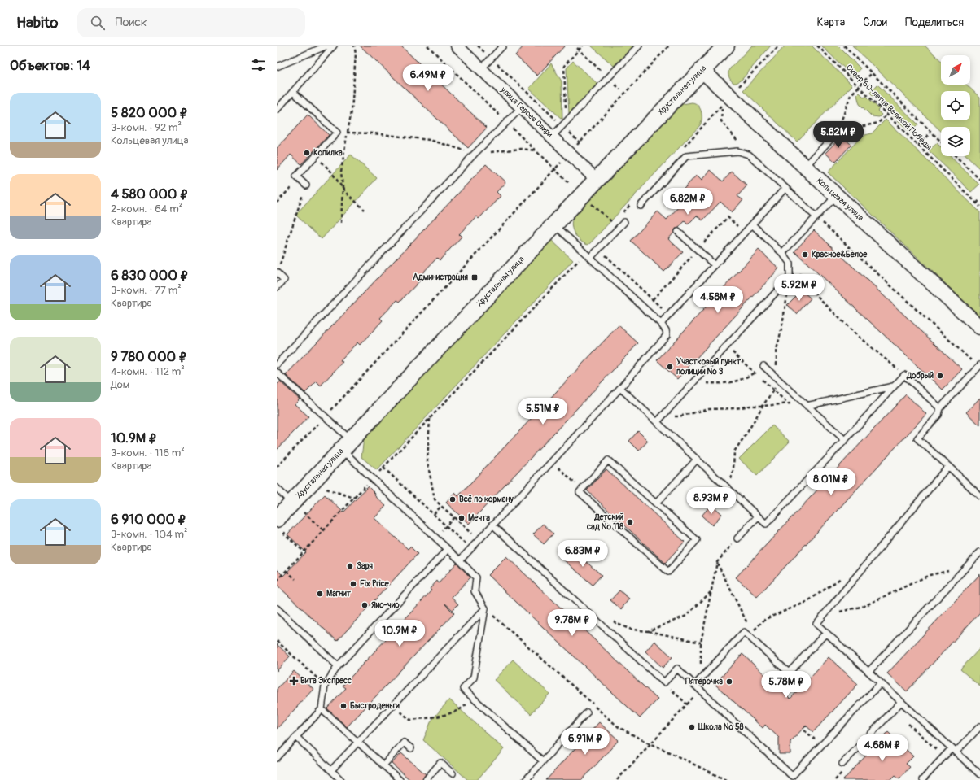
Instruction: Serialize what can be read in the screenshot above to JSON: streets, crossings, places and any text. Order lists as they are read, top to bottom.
{
  "streets": {
    "main road": ["Хрустальная улица"],
    "street": ["улица Героев Свири", "Кольцевая улица"],
    "path": ["Сквер 60-летия Великой Победы"]
  },
  "crossings": [
    ["Хрустальная улица", "улица Героев Свири"],
    ["Хрустальная улица", "Кольцевая улица"]
  ],
  "places": {
    "other": [
      "Копилка",
      "Красное&Белое",
      "Участковый пункт полиции № 3",
      "Добрый",
      "Всё по корману",
      "Мечта",
      "Детский сад № 118",
      "Заря",
      "Fix Price",
      "Магнит",
      "Яио-чио",
      "Пятёрочка",
      "Быстроденьги",
      "Школа № 58"
    ],
    "transit": ["Администрация"],
    "health": ["Вита Экспресс"]
  },
  "north": "top right",
  "page": {
    "header": "Habito",
    "search": "Поиск",
    "nav": ["Карта", "Слои", "Поделиться"],
    "heading": "Объектов: 14",
    "price": [
      "6.49M ₽",
      "5.82M ₽",
      "6.82M ₽",
      "5.92M ₽",
      "4.58M ₽",
      "5.51M ₽",
      "8.01M ₽",
      "8.93M ₽",
      "6.83M ₽",
      "9.78M ₽",
      "10.9M ₽",
      "5.78M ₽",
      "6.91M ₽",
      "4.68M ₽"
    ],
    "list": [
      {
        "name": "5 820 000 ₽",
        "note": "3-комн. · 92 m² · Кольцевая улица"
      },
      {
        "name": "4 580 000 ₽",
        "note": "2-комн. · 64 m² · Квартира"
      },
      {
        "name": "6 830 000 ₽",
        "note": "3-комн. · 77 m² · Квартира"
      },
      {
        "name": "9 780 000 ₽",
        "note": "4-комн. · 112 m² · Дом"
      },
      {
        "name": "10.9M ₽",
        "note": "3-комн. · 116 m² · Квартира"
      },
      {
        "name": "6 910 000 ₽",
        "note": "3-комн. · 104 m² · Квартира"
      }
    ]
  }
}
